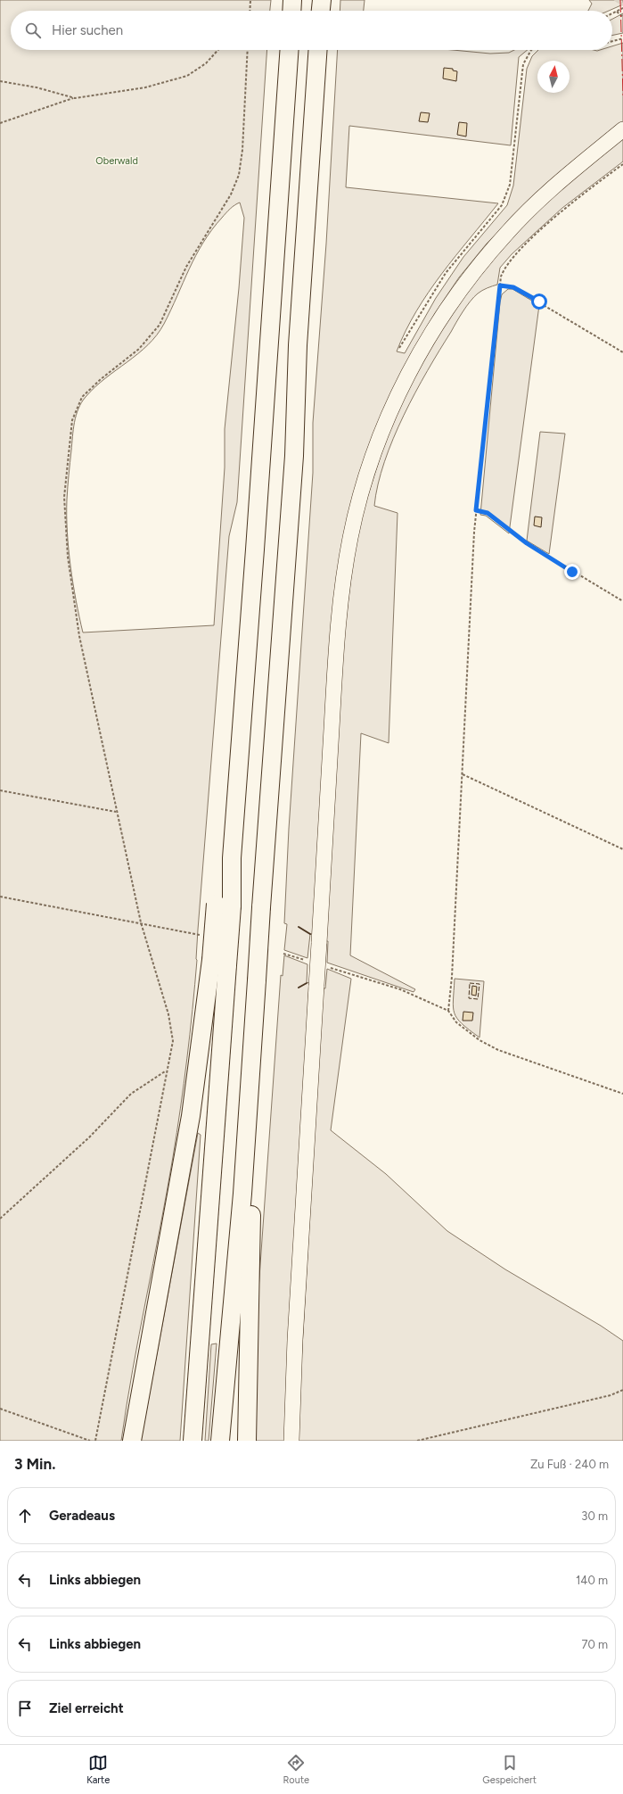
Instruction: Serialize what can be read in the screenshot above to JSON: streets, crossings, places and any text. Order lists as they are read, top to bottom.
{
  "parks": ["Oberwald"],
  "north": "top",
  "page": {
    "search": "Hier suchen",
    "heading": ["3 Min.", "Zu Fuß · 240 m"],
    "list": [
      ["Geradeaus", "30 m"],
      ["Links abbiegen", "140 m"],
      ["Links abbiegen", "70 m"],
      "Ziel erreicht"
    ],
    "nav": ["Karte", "Route", "Gespeichert"]
  }
}
